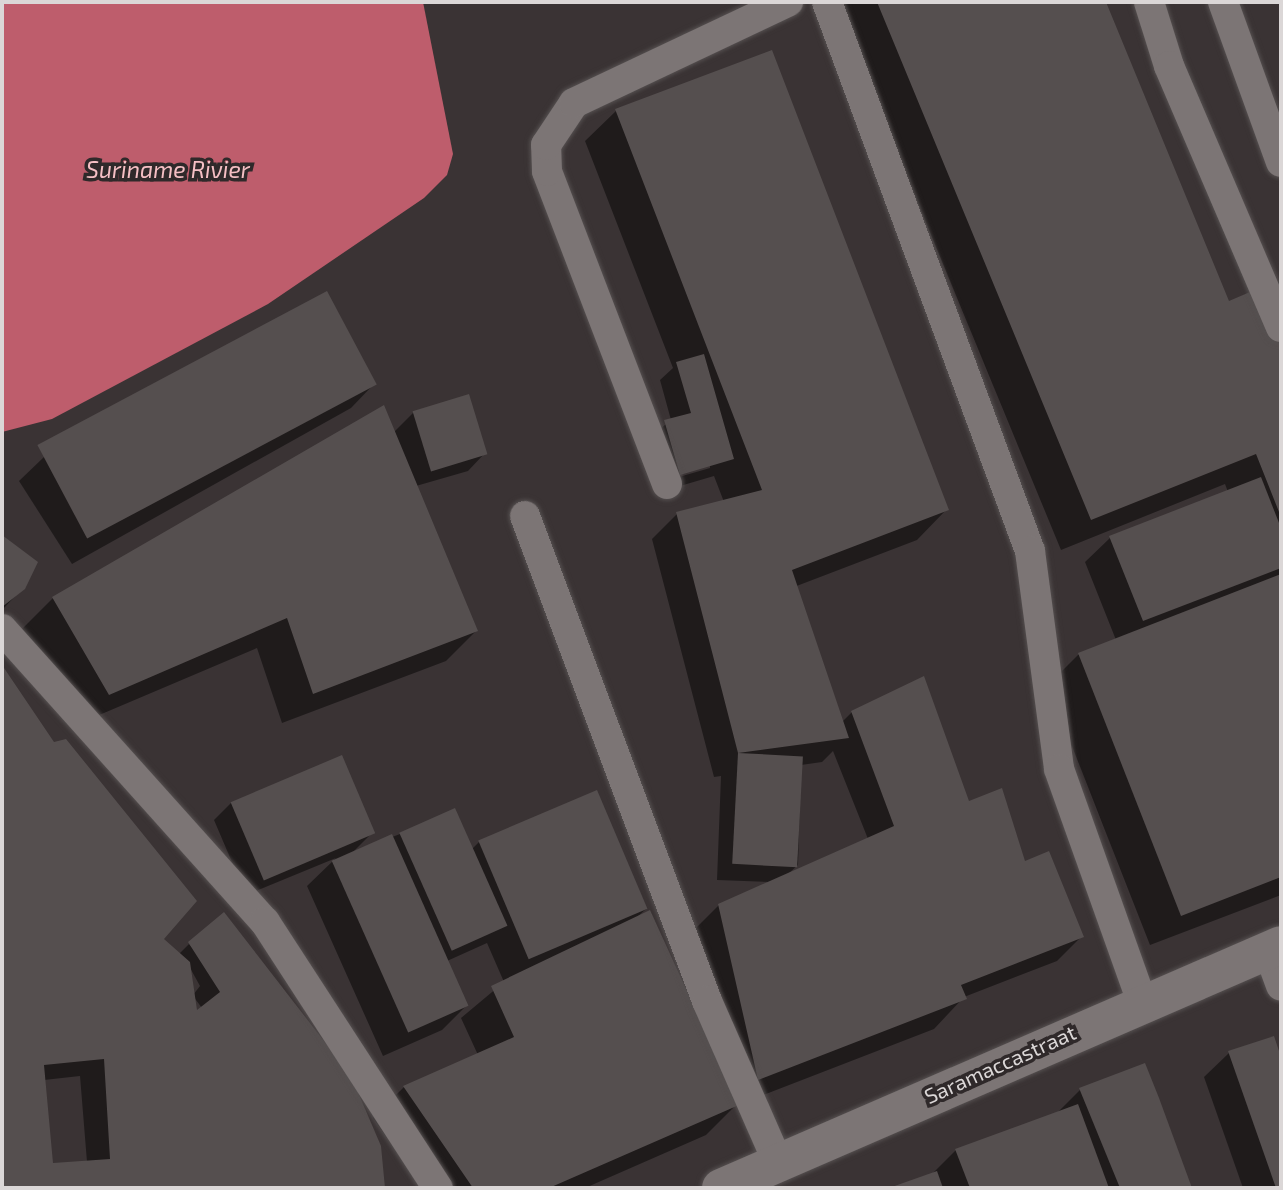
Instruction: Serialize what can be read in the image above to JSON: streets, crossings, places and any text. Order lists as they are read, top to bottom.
{
  "streets": {
    "main road": ["Saramaccastraat"]
  },
  "water": ["Suriname Rivier"]
}
